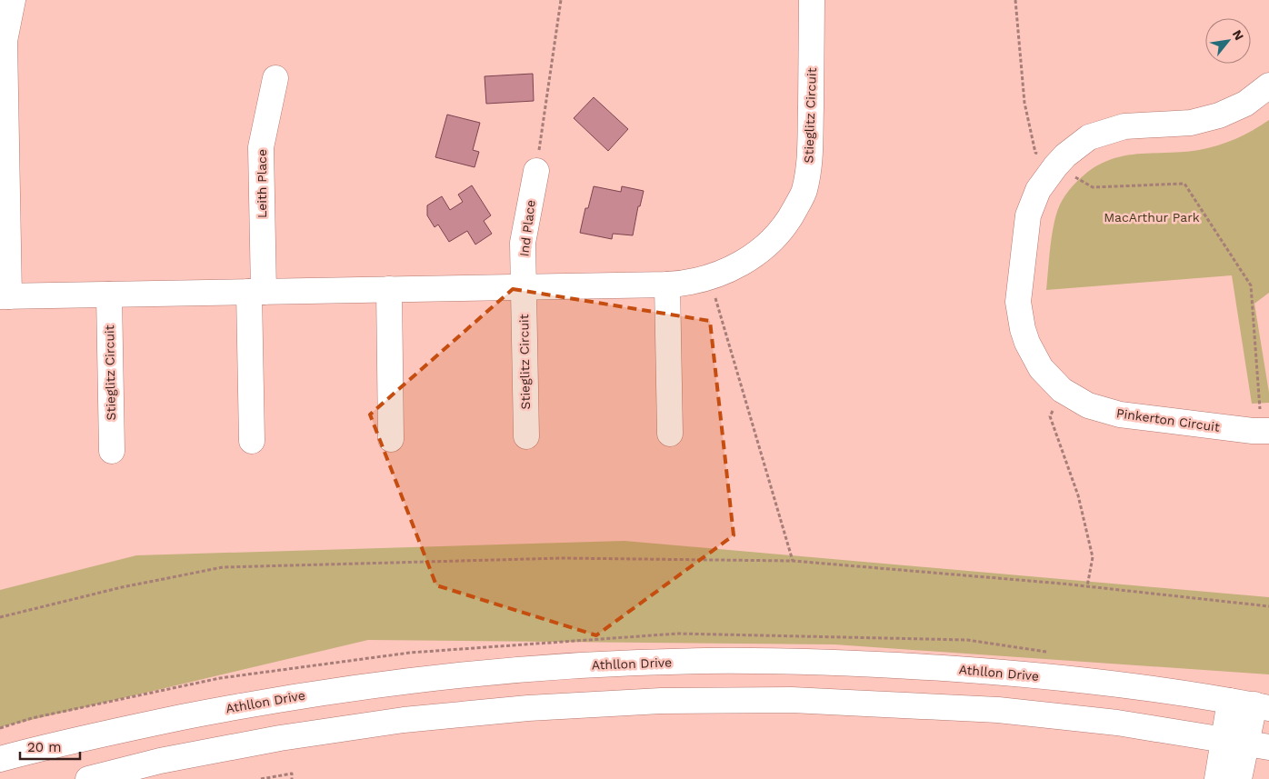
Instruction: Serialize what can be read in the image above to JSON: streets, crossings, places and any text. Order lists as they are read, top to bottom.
{
  "streets": {
    "street": [
      "Stieglitz Circuit",
      "Leith Place",
      "Ind Place",
      "Pinkerton Circuit",
      "Athllon Drive"
    ]
  },
  "crossings": [
    ["Stieglitz Circuit", "Leith Place"],
    ["Stieglitz Circuit", "Ind Place"]
  ],
  "parks": ["MacArthur Park"],
  "scale_bar": "20 m",
  "north": "top right"
}
